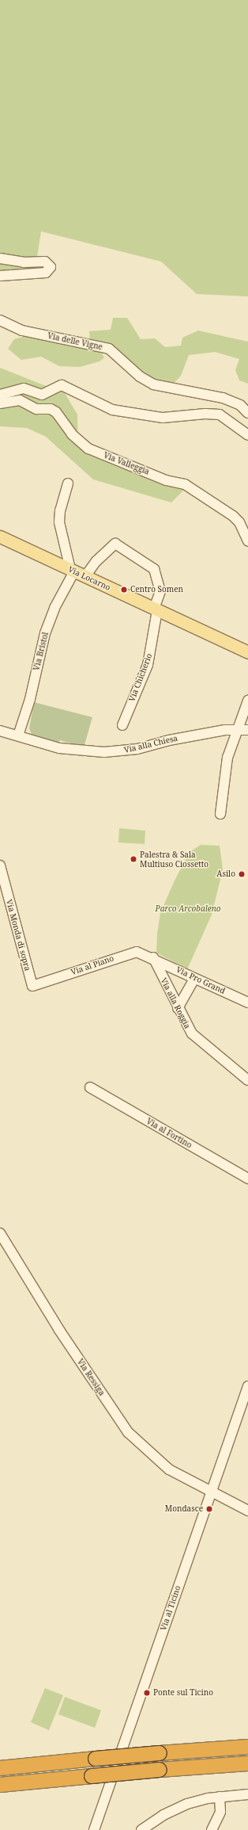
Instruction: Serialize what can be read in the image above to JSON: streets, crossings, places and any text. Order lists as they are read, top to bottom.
{
  "streets": {
    "main road": ["Via Locarno"],
    "street": [
      "Via delle Vigne",
      "Via Valleggia",
      "Via Bristol",
      "Via Chicherio",
      "Via alla Chiesa",
      "Via Monda di sopra",
      "Via al Piano",
      "Via Pro Grand",
      "Via alla Roggia",
      "Via al Fortino",
      "Via Ressiga",
      "Via al Ticino"
    ]
  },
  "crossings": [
    ["Via Locarno", "Via Bristol"],
    ["Via Locarno", "Via Chicherio"],
    ["Via Bristol", "Via alla Chiesa"],
    ["Via Monda di sopra", "Via al Piano"],
    ["Via al Piano", "Via Pro Grand"],
    ["Via al Piano", "Via alla Roggia"],
    ["Via Pro Grand", "Via alla Roggia"],
    ["Via Ressiga", "Via al Ticino"]
  ],
  "parks": ["Parco Arcobaleno"],
  "places": [
    "Centro Somen",
    "Palestra & Sala Multiuso Ciossetto",
    "Asilo",
    "Mondasce",
    "Ponte sul Ticino"
  ]
}
